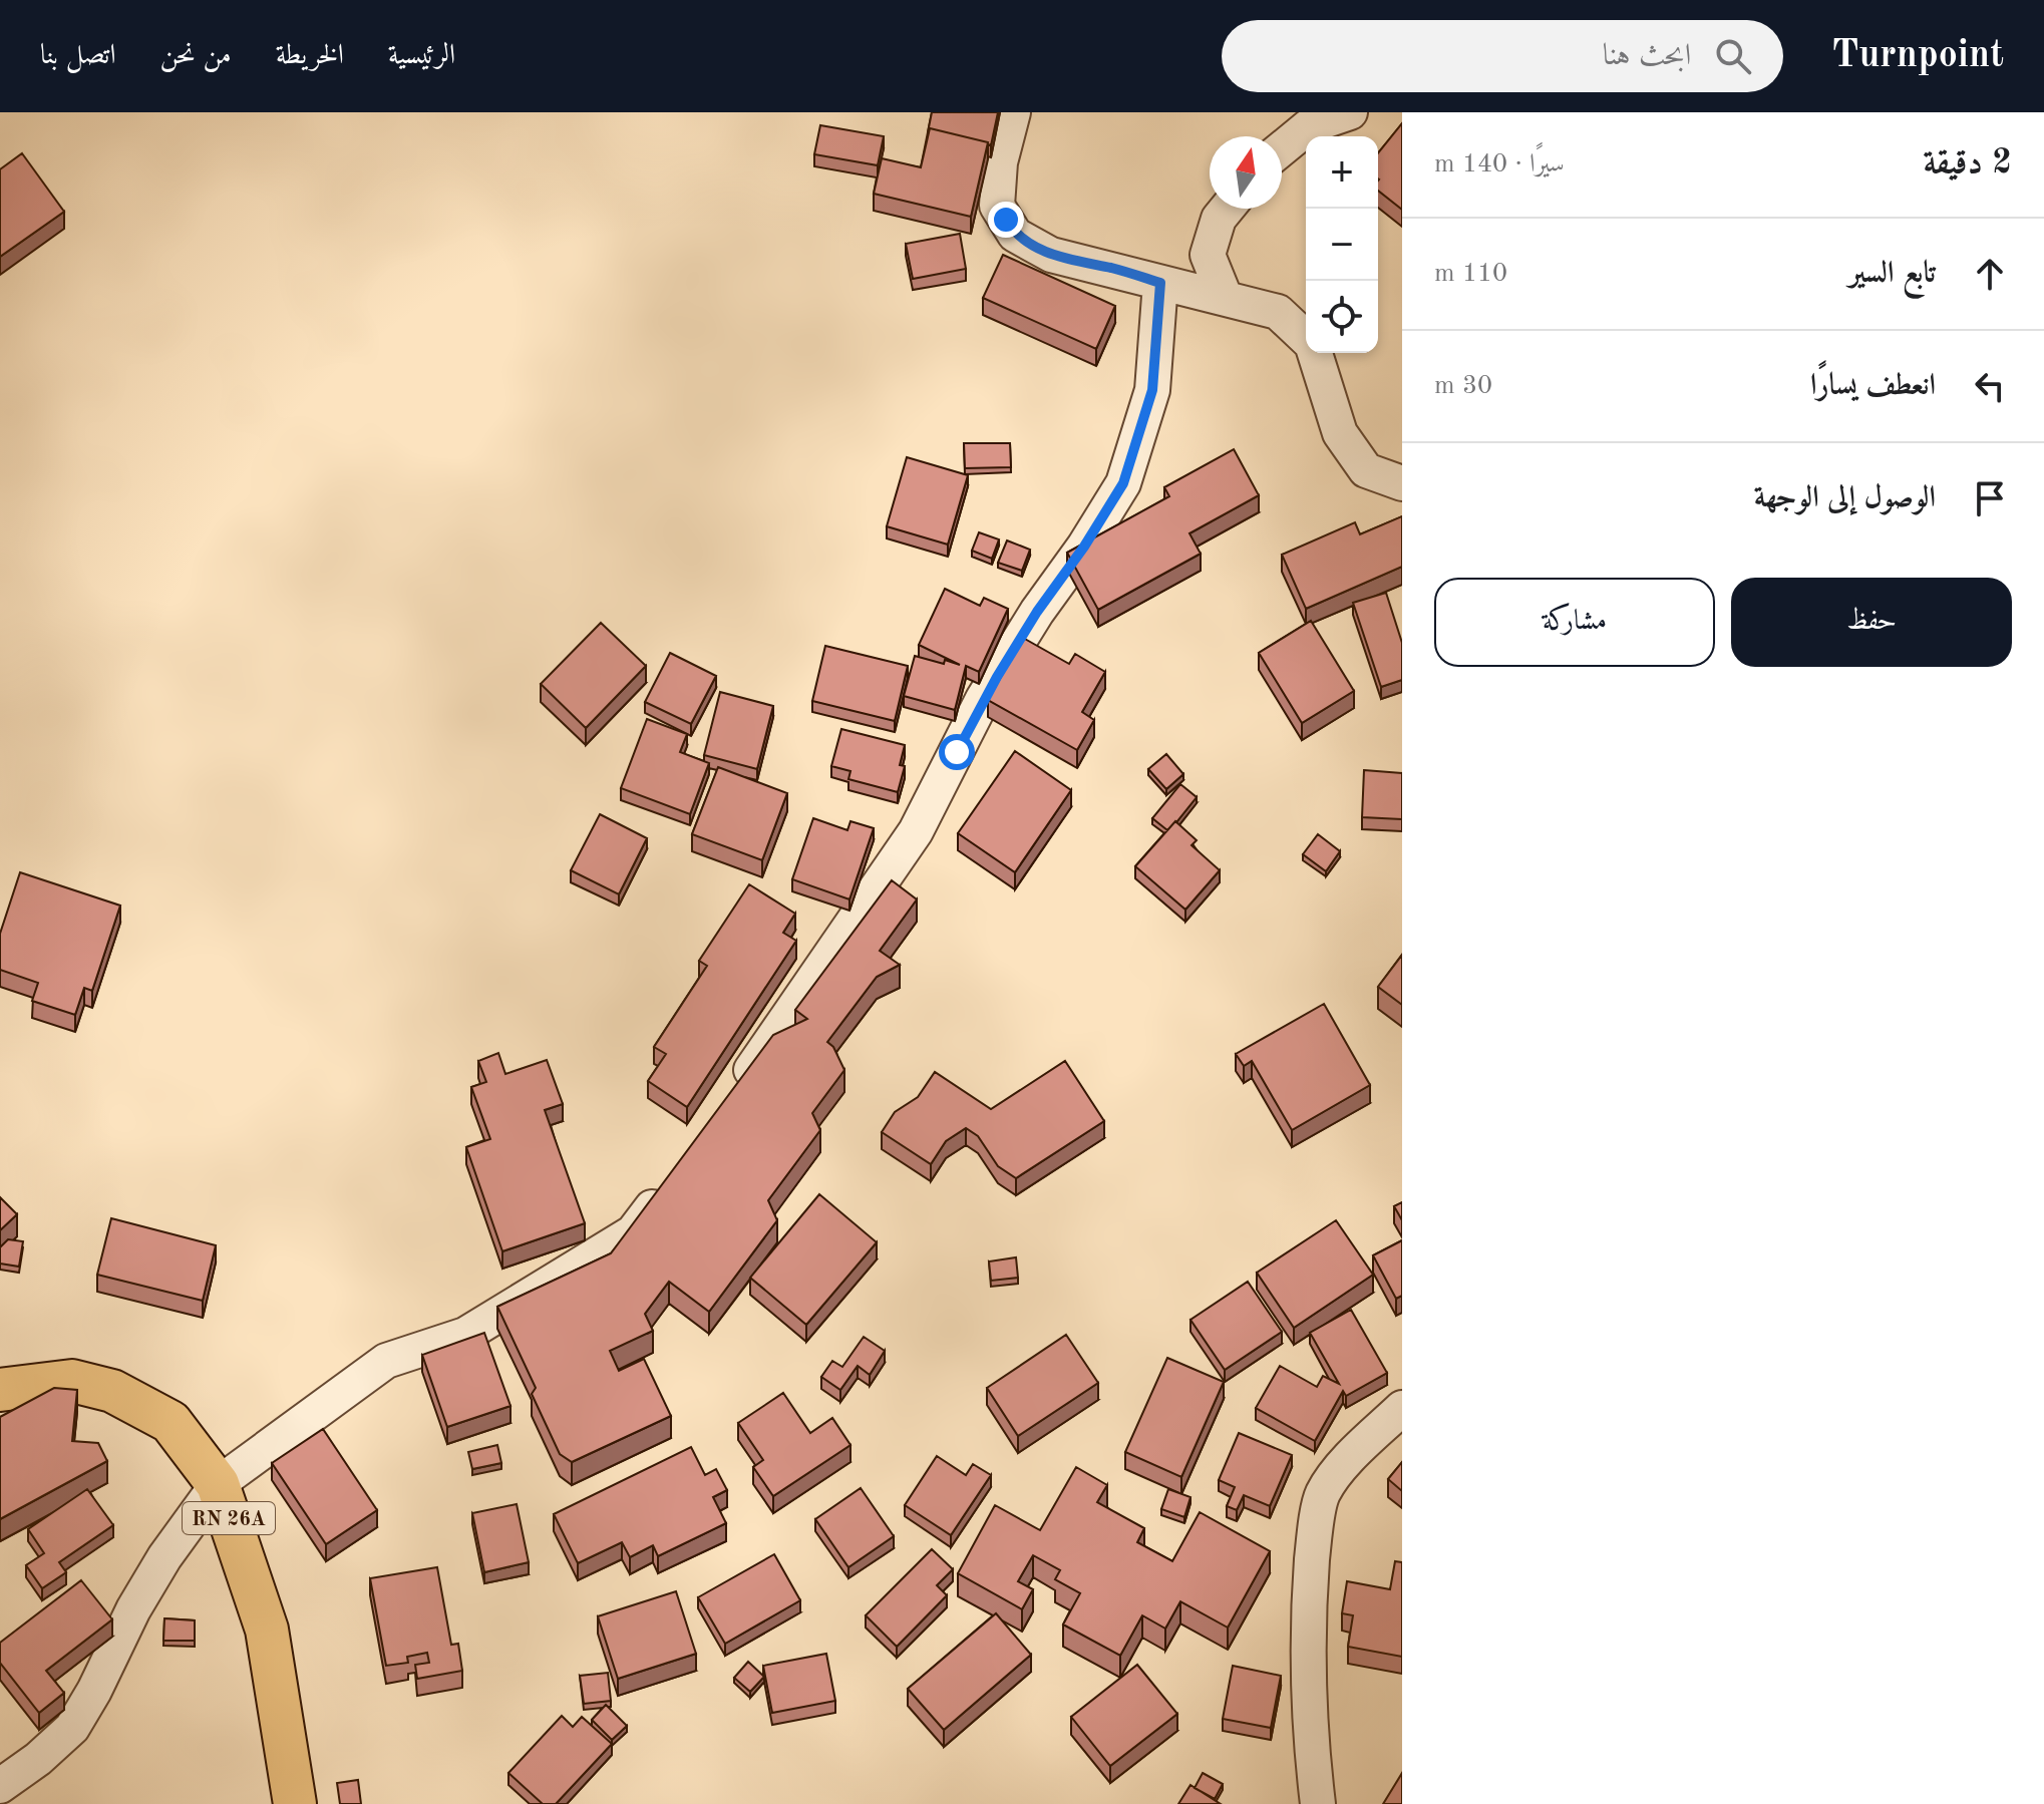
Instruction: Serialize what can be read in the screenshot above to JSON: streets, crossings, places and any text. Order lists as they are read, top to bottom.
{
  "streets": {
    "main road": ["RN 26A"]
  },
  "north": "top",
  "page": {
    "header": "Turnpoint",
    "search": "ابحث هنا",
    "nav": [
      "الرئيسية",
      "الخريطة",
      "من نحن",
      "اتصل بنا"
    ],
    "heading": ["2 دقيقة", "سيرًا · 140 m"],
    "map_buttons": ["+", "−"],
    "list": [
      ["تابع السير", "110 m"],
      ["انعطف يسارًا", "30 m"],
      "الوصول إلى الوجهة"
    ],
    "buttons": ["حفظ", "مشاركة"]
  }
}
